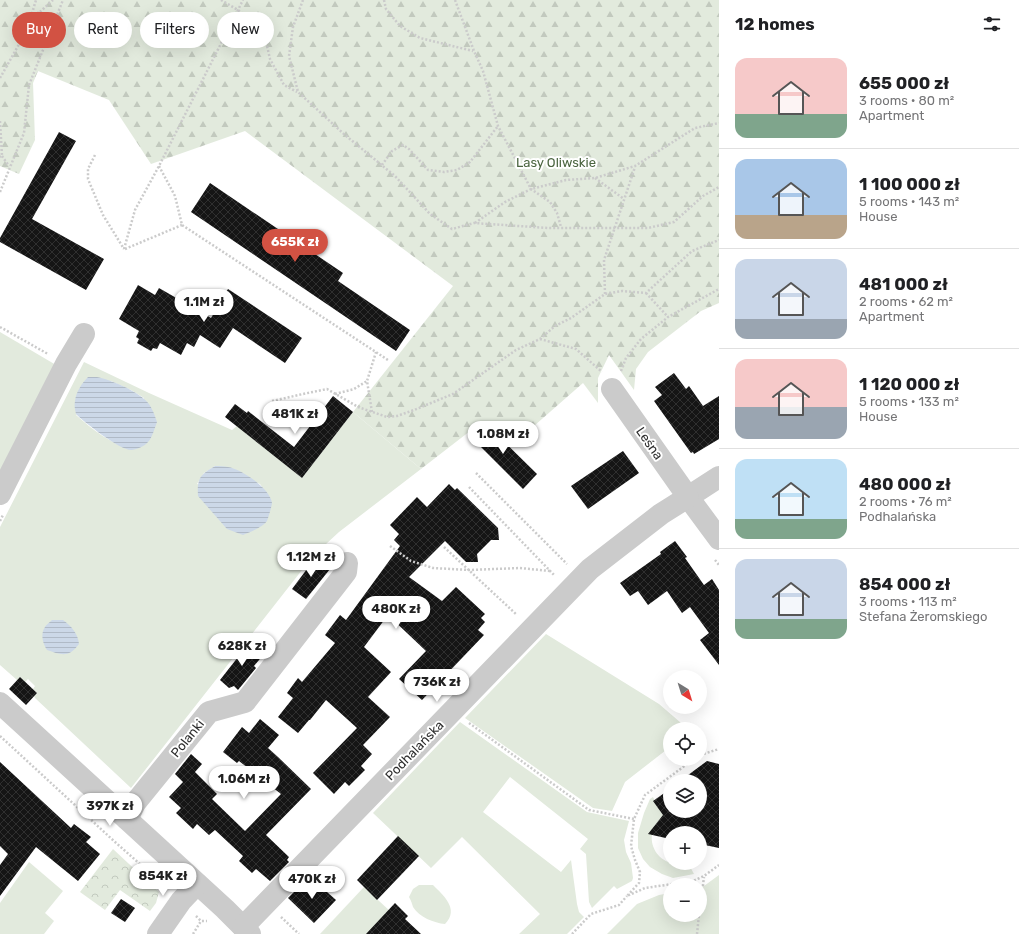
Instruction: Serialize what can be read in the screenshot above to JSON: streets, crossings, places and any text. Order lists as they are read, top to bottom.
{
  "streets": {
    "street": ["Leśna", "Polanki", "Podhalańska"]
  },
  "crossings": [
    ["Leśna", "Podhalańska"]
  ],
  "parks": ["Lasy Oliwskie"],
  "north": "bottom right",
  "page": {
    "heading": "12 homes",
    "chip": [
      "Buy",
      "Rent",
      "Filters",
      "New"
    ],
    "list": [
      {
        "name": "655 000 zł",
        "note": "3 rooms · 80 m² · Apartment"
      },
      {
        "name": "1 100 000 zł",
        "note": "5 rooms · 143 m² · House"
      },
      {
        "name": "481 000 zł",
        "note": "2 rooms · 62 m² · Apartment"
      },
      {
        "name": "1 120 000 zł",
        "note": "5 rooms · 133 m² · House"
      },
      {
        "name": "480 000 zł",
        "note": "2 rooms · 76 m² · Podhalańska"
      },
      {
        "name": "854 000 zł",
        "note": "3 rooms · 113 m² · Stefana Żeromskiego"
      }
    ],
    "price": [
      "655K zł",
      "1.1M zł",
      "481K zł",
      "1.08M zł",
      "1.12M zł",
      "480K zł",
      "628K zł",
      "736K zł",
      "1.06M zł",
      "397K zł",
      "854K zł",
      "470K zł"
    ],
    "map_buttons": ["+", "−"]
  }
}
